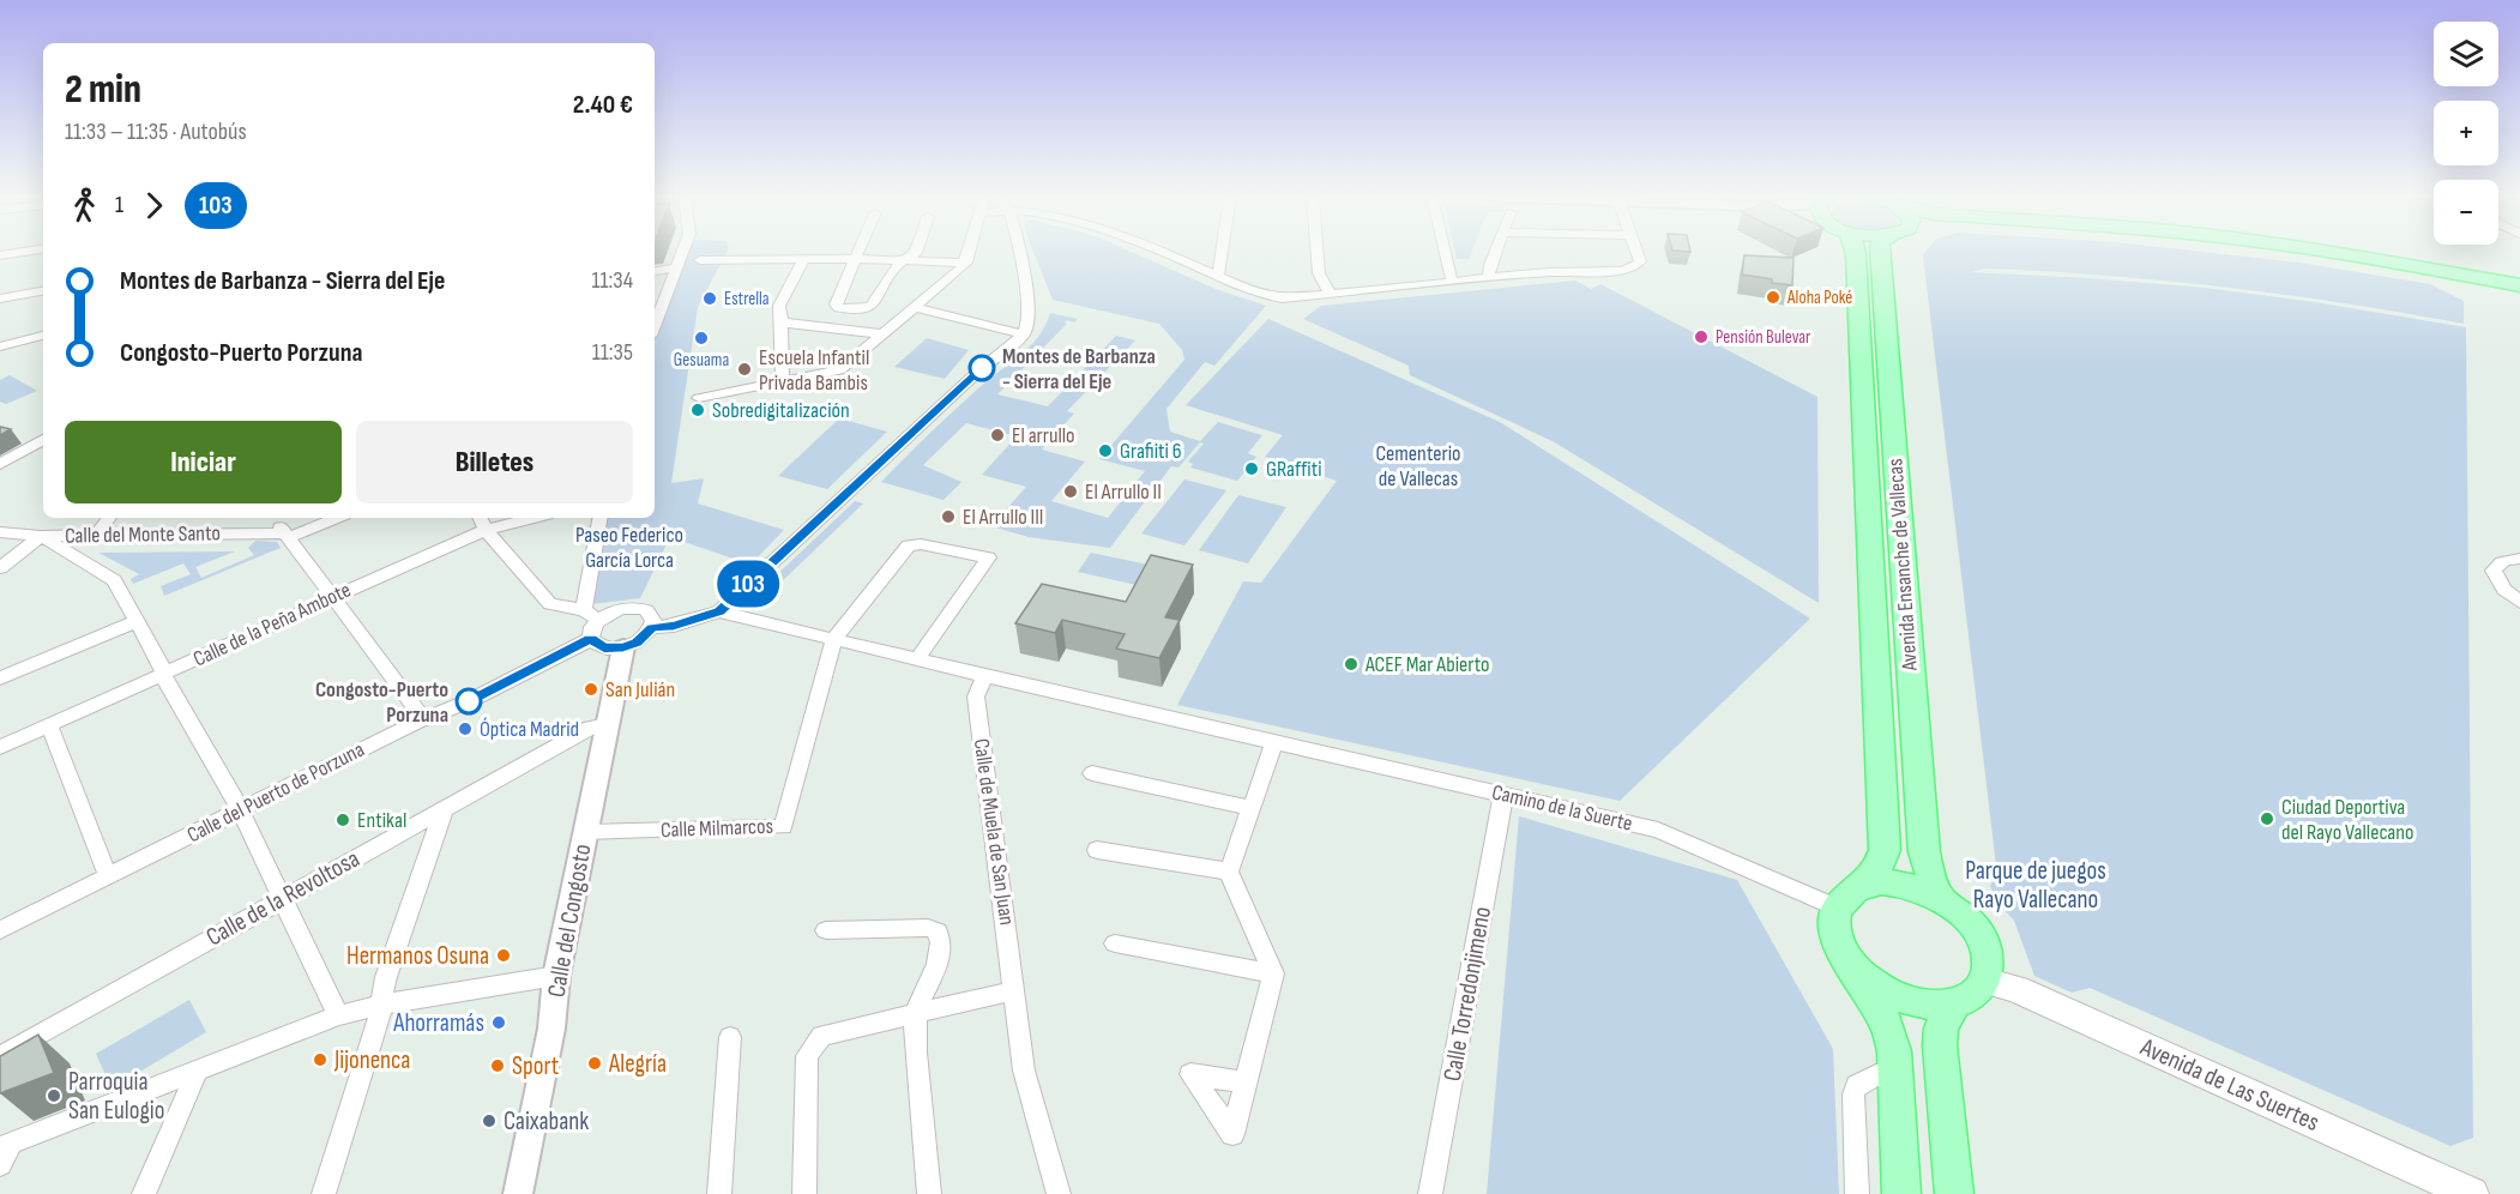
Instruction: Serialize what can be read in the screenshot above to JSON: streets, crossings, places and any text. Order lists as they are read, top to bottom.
{
  "streets": {
    "main road": ["Avenida Ensanche de Vallecas", "Avenida de Las Suertes"],
    "street": [
      "Calle del Monte Santo",
      "Calle de la Peña Ambote",
      "Calle del Puerto de Porzuna",
      "Camino de la Suerte",
      "Calle Milmarcos",
      "Calle de Muela de San Juan",
      "Calle de la Revoltosa",
      "Calle del Congosto",
      "Calle Torredonjimeno"
    ]
  },
  "crossings": [
    ["Avenida Ensanche de Vallecas", "Camino de la Suerte"],
    ["Avenida Ensanche de Vallecas", "Avenida de Las Suertes"],
    ["Camino de la Suerte", "Calle Milmarcos"],
    ["Camino de la Suerte", "Calle de Muela de San Juan"],
    ["Camino de la Suerte", "Calle Torredonjimeno"],
    ["Camino de la Suerte", "Avenida de Las Suertes"],
    ["Calle Milmarcos", "Calle del Congosto"],
    ["Calle de la Revoltosa", "Calle del Congosto"]
  ],
  "parks": ["Cementerio de Vallecas", "Paseo Federico García Lorca", "Parque de juegos Rayo Vallecano"],
  "places": [
    "Aloha Poké",
    "Estrella",
    "Pensión Bulevar",
    "Gesuama",
    "Montes de Barbanza - Sierra del Eje",
    "Escuela Infantil Privada Bambis",
    "Sobredigitalización",
    "El arrullo",
    "Grafiiti 6",
    "GRaffiti",
    "El Arrullo II",
    "El Arrullo III",
    "ACEF Mar Abierto",
    "San Julián",
    "Congosto-Puerto Porzuna",
    "Óptica Madrid",
    "Ciudad Deportiva del Rayo Vallecano",
    "Entikal",
    "Hermanos Osuna",
    "Ahorramás",
    "Jijonenca",
    "Alegría",
    "Sport",
    "Parroquia San Eulogio",
    "Caixabank"
  ],
  "lines": ["bus line 103"],
  "page": {
    "on_map": "103",
    "map_buttons": ["+", "−"],
    "heading": ["2 min", "11:33 – 11:35 · Autobús", "2.40 €"],
    "legs": ["1", "103"],
    "list": [
      {
        "name": "Montes de Barbanza - Sierra del Eje",
        "value": "11:34"
      },
      {
        "name": "Congosto-Puerto Porzuna",
        "value": "11:35"
      }
    ],
    "buttons": ["Iniciar", "Billetes"]
  }
}
